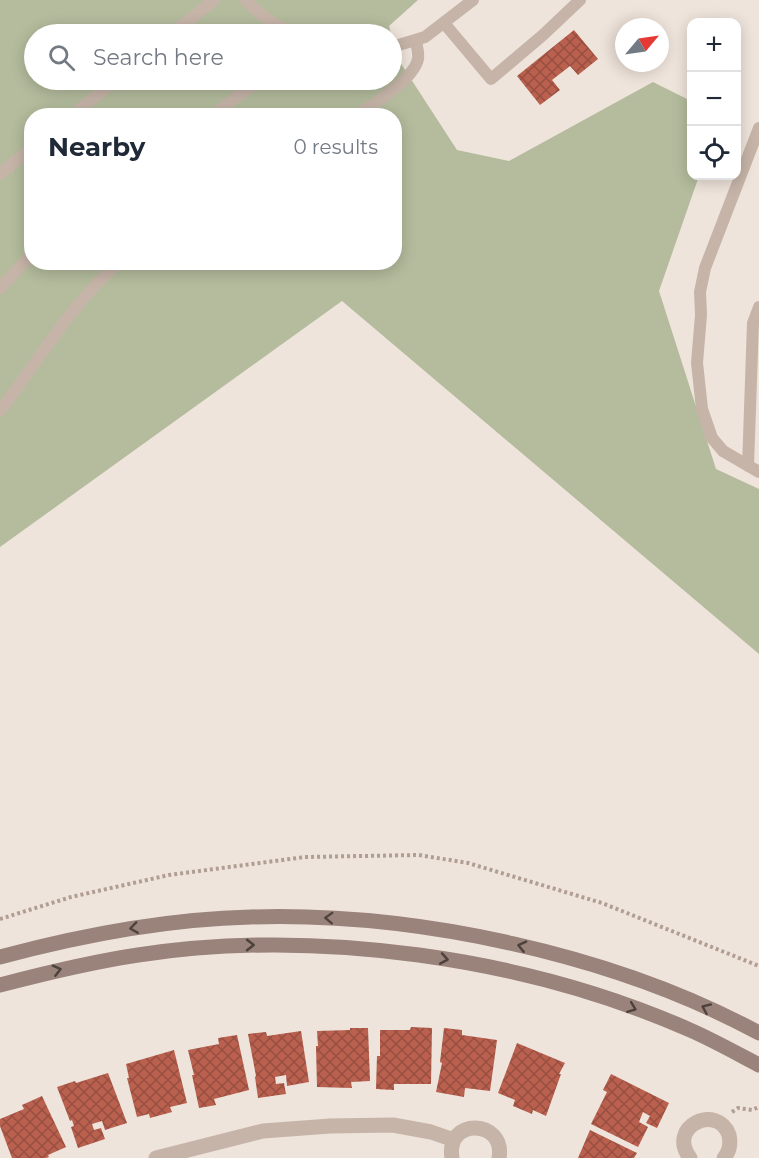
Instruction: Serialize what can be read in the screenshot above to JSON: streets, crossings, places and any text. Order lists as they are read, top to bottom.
{
  "north": "top right",
  "page": {
    "map_buttons": ["+", "−"],
    "search": "Search here",
    "heading": ["Nearby", "0 results"]
  }
}
